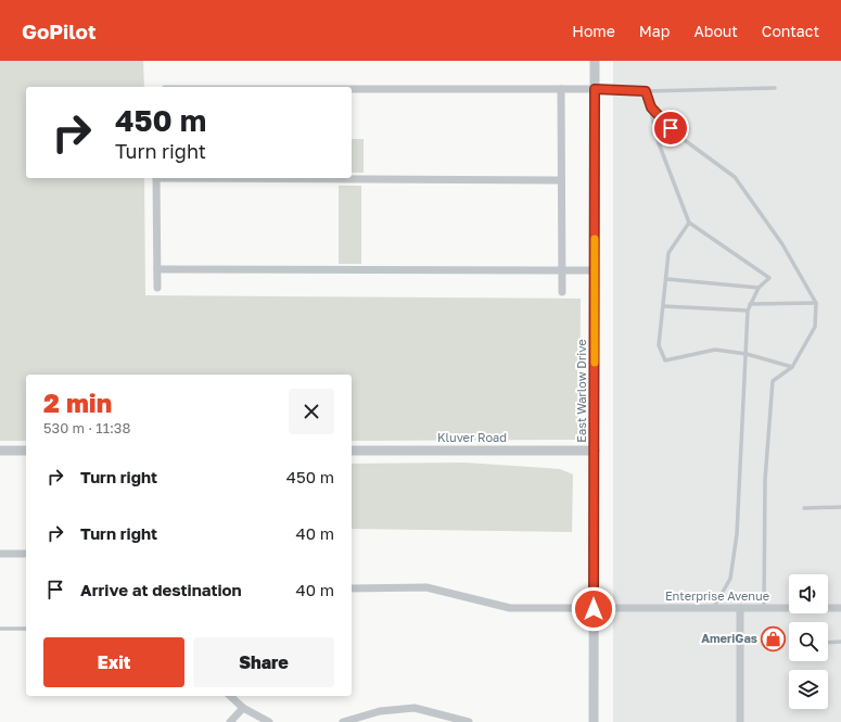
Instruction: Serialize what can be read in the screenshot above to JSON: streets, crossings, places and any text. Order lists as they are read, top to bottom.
{
  "streets": {
    "street": ["East Warlow Drive", "Kluver Road", "Enterprise Avenue"]
  },
  "crossings": [
    ["East Warlow Drive", "Kluver Road"],
    ["East Warlow Drive", "Enterprise Avenue"]
  ],
  "places": {
    "shop": ["AmeriGas"]
  },
  "page": {
    "header": "GoPilot",
    "nav": [
      "Home",
      "Map",
      "About",
      "Contact"
    ],
    "turn": ["450 m", "Turn right"],
    "heading": ["2 min", "530 m · 11:38"],
    "list": [
      {
        "name": "Turn right",
        "value": "450 m"
      },
      {
        "name": "Turn right",
        "value": "40 m"
      },
      {
        "name": "Arrive at destination",
        "value": "40 m"
      }
    ],
    "buttons": ["Exit", "Share"]
  }
}
